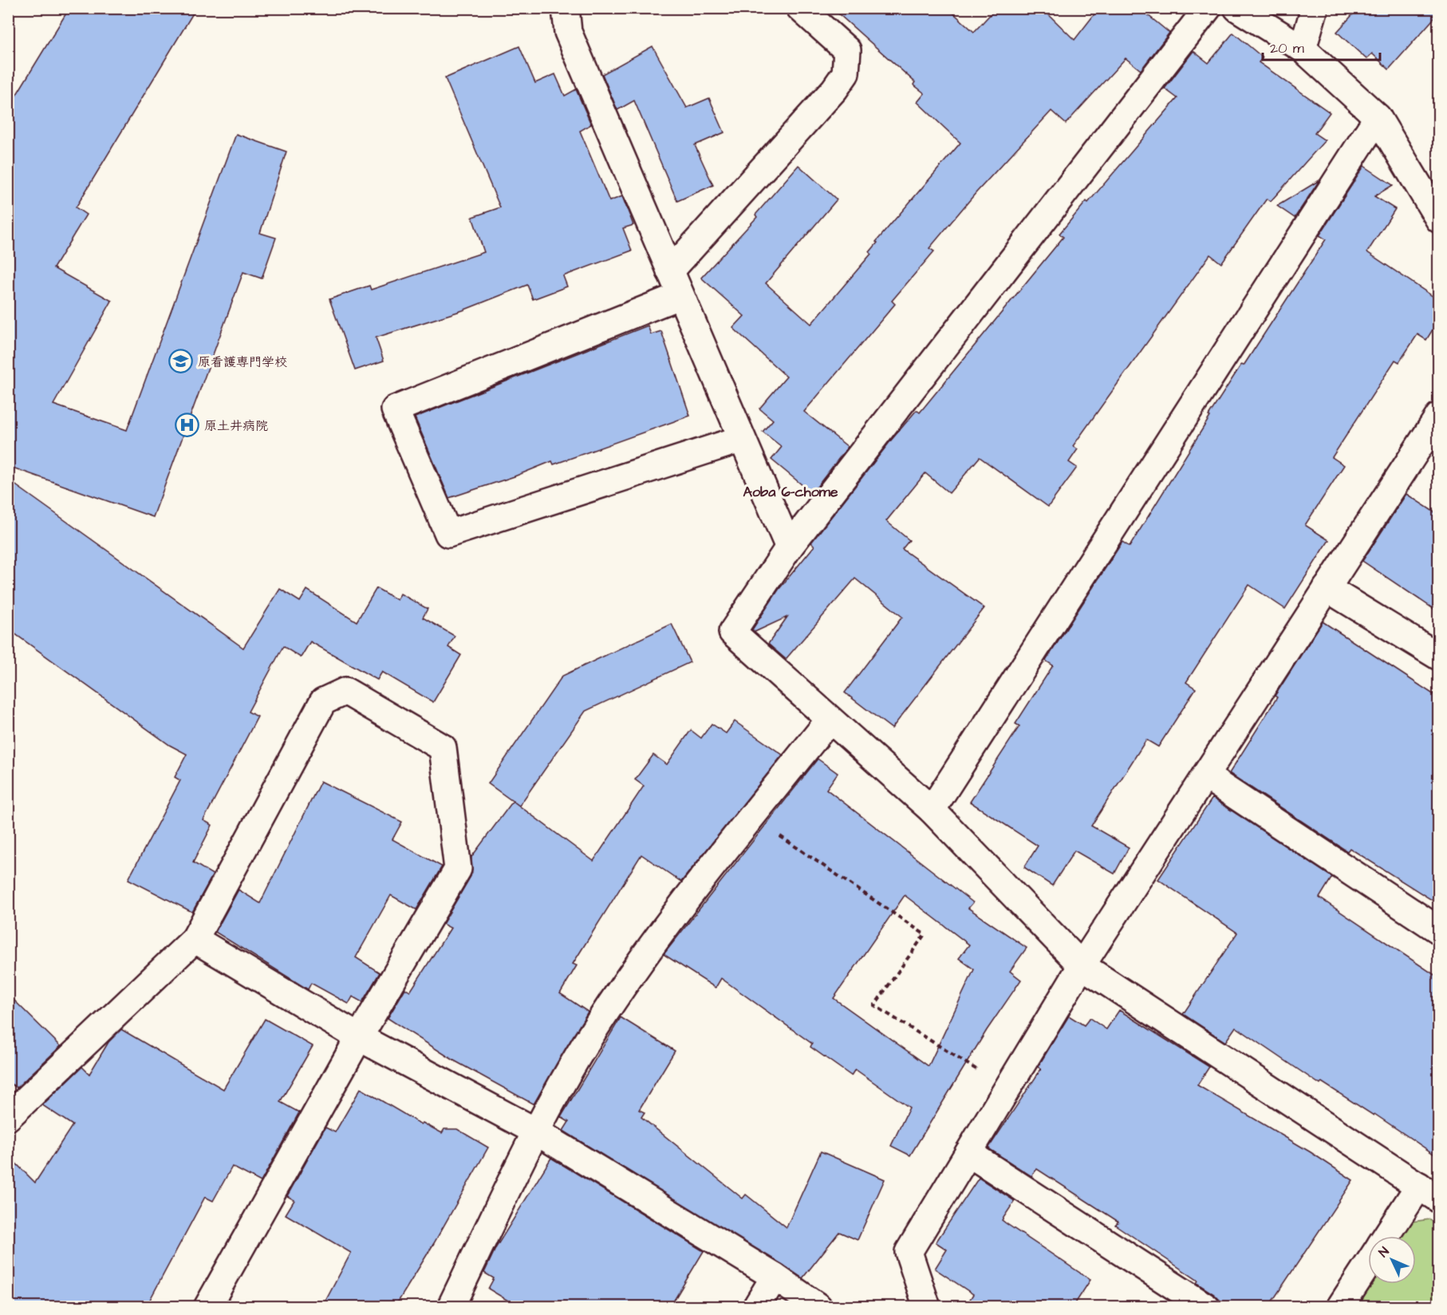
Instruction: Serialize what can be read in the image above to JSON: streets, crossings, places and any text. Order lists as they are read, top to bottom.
{
  "districts": ["Aoba 6-chome"],
  "places": {
    "school or university": ["原看護専門学校"],
    "hospital": ["原土井病院"]
  },
  "scale_bar": "20 m",
  "north": "top left"
}
